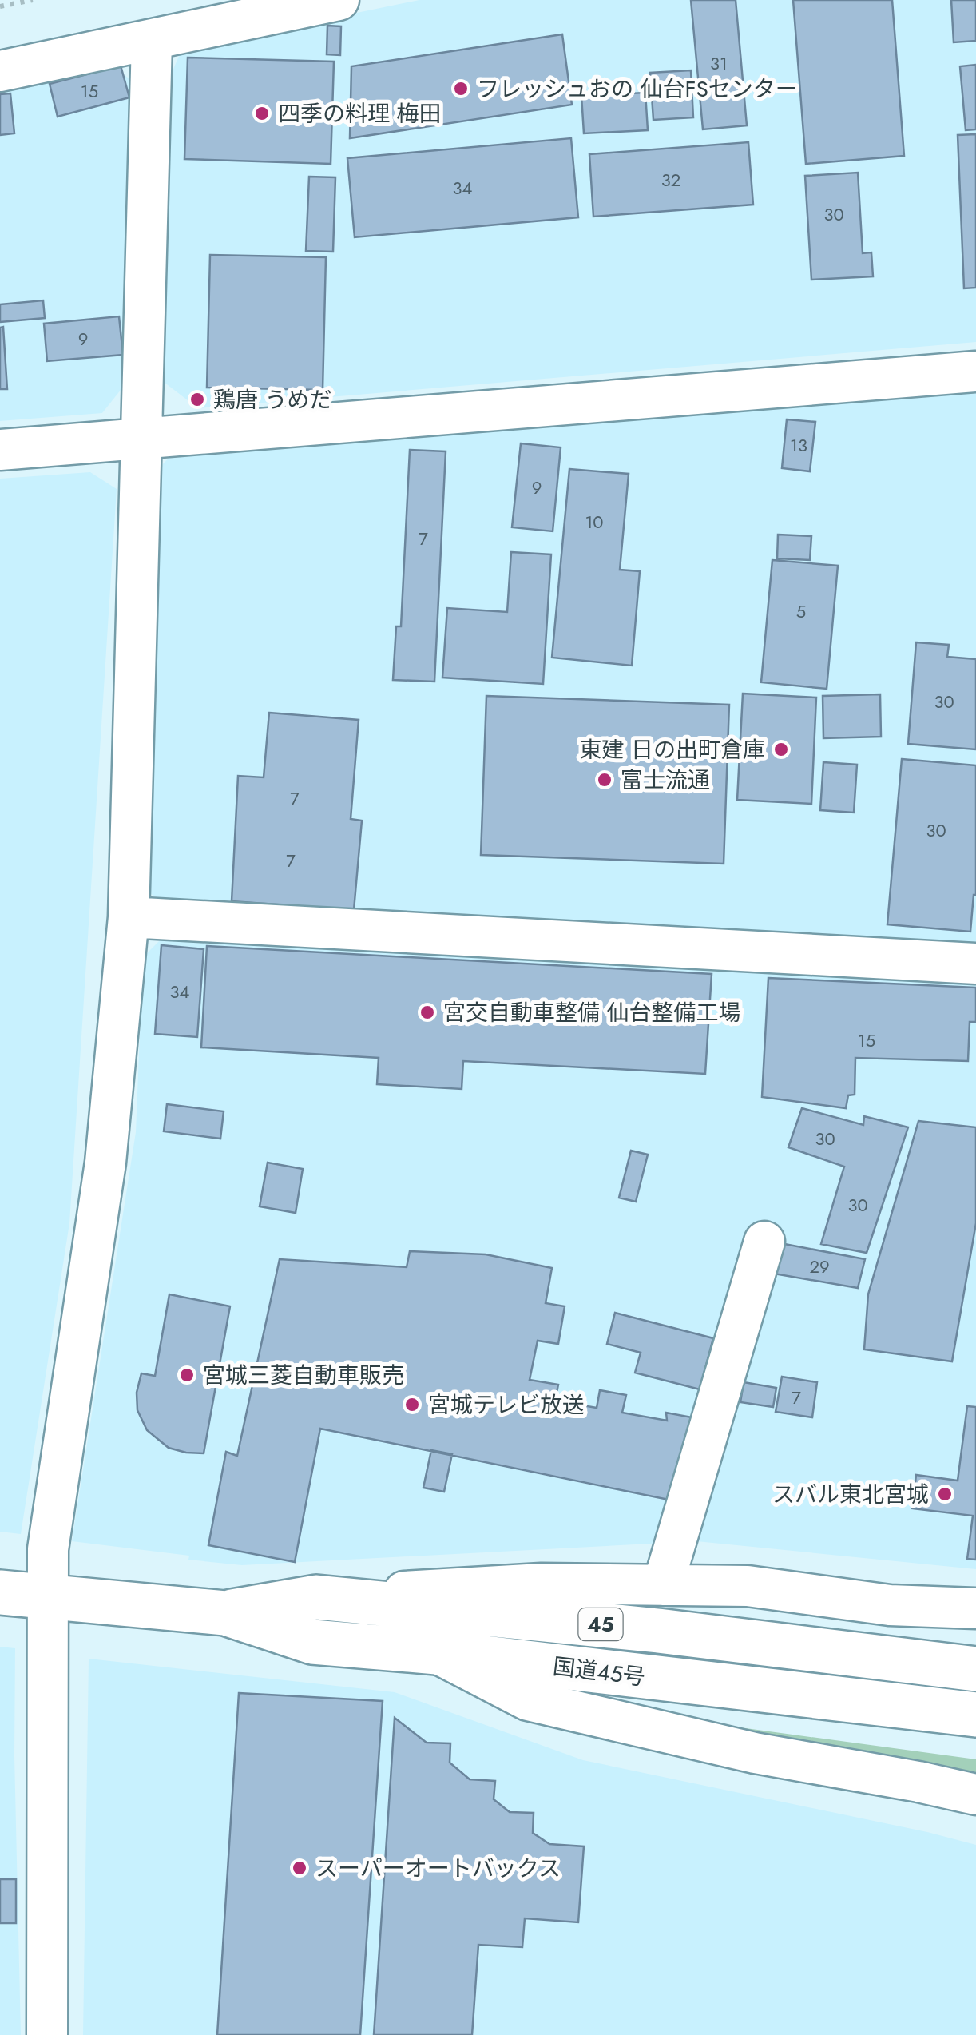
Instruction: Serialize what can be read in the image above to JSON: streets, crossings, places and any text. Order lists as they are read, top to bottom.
{
  "streets": {
    "highway": ["45", "国道45号"]
  },
  "places": [
    "フレッシュおの 仙台FSセンター",
    "四季の料理 梅田",
    "鶏唐 うめだ",
    "東建 日の出町倉庫",
    "富士流通",
    "宮交自動車整備 仙台整備工場",
    "宮城三菱自動車販売",
    "宮城テレビ放送",
    "スバル東北宮城",
    "スーパーオートバックス"
  ],
  "house_numbers": [
    "31",
    "15",
    "32",
    "34",
    "30",
    "9",
    "13",
    "9",
    "10",
    "7",
    "5",
    "30",
    "7",
    "30",
    "7",
    "34",
    "15",
    "30",
    "30",
    "29",
    "7"
  ]
}
